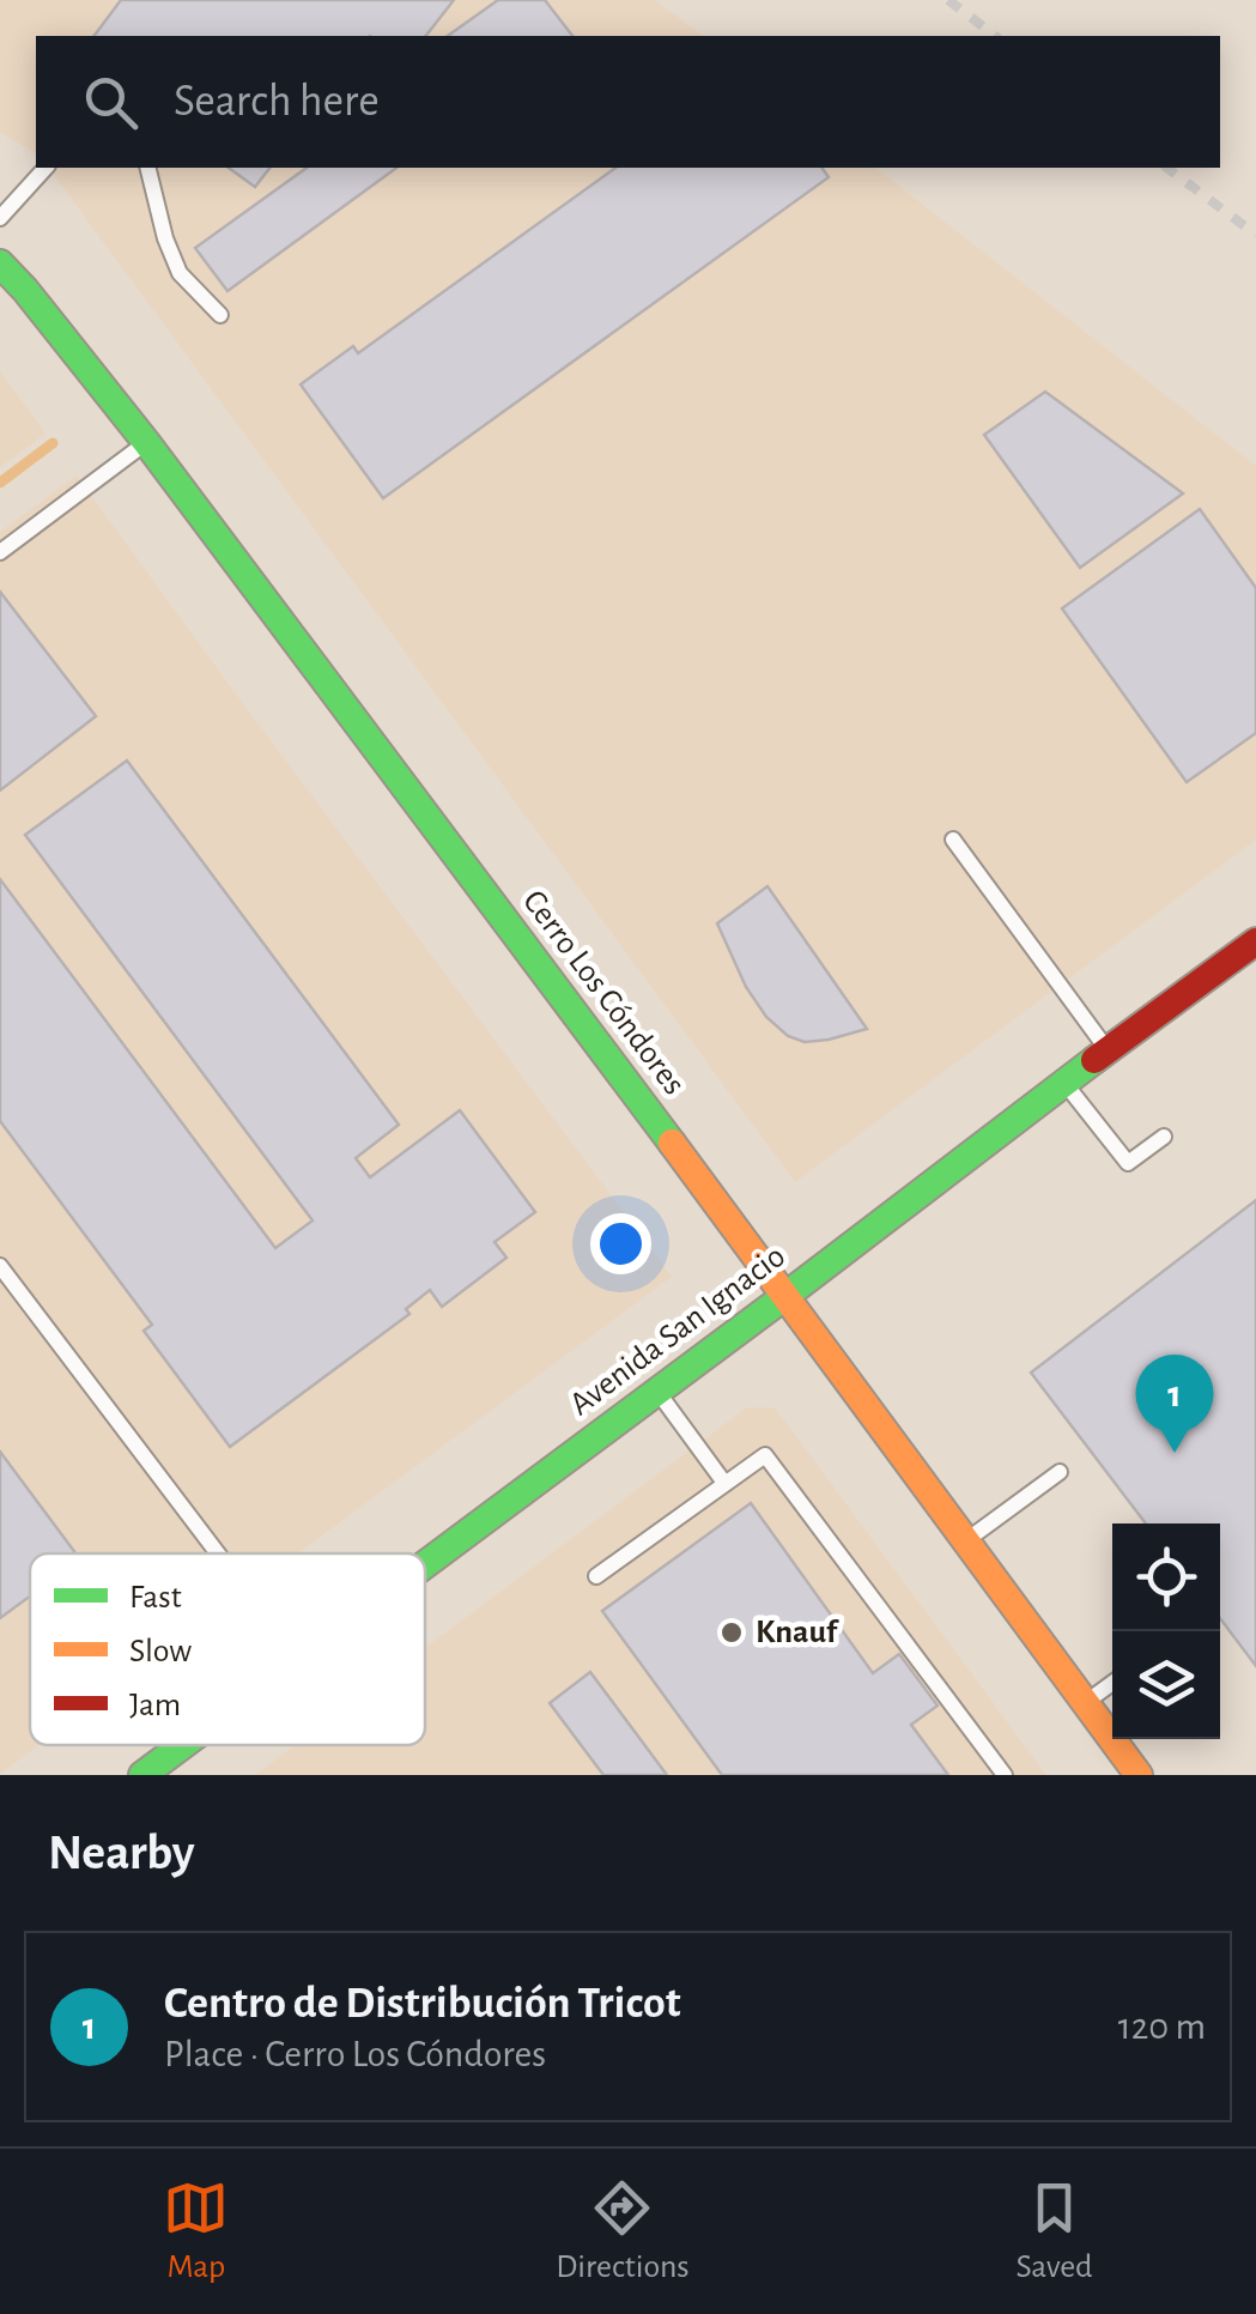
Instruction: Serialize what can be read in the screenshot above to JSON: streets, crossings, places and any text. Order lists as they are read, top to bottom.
{
  "streets": {
    "street": ["Cerro Los Cóndores", "Avenida San Ignacio"]
  },
  "crossings": [
    ["Cerro Los Cóndores", "Avenida San Ignacio"]
  ],
  "places": ["Knauf"],
  "legend": ["Fast", "Slow", "Jam"],
  "page": {
    "search": "Search here",
    "pins": "1",
    "heading": "Nearby",
    "list": [
      {
        "mark": "1",
        "name": "Centro de Distribución Tricot",
        "note": "Place · Cerro Los Cóndores",
        "value": "120 m"
      }
    ],
    "nav": ["Map", "Directions", "Saved"]
  }
}
